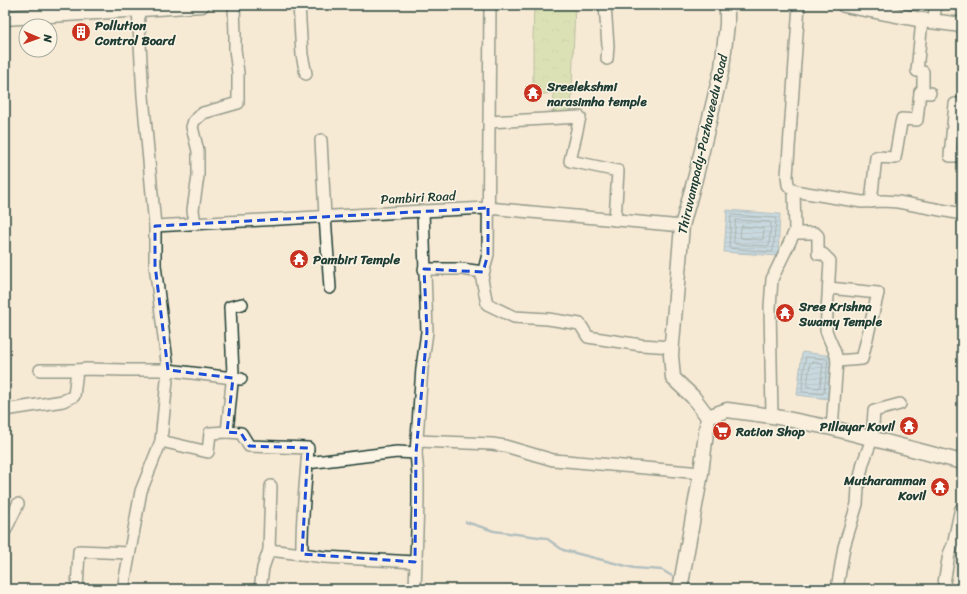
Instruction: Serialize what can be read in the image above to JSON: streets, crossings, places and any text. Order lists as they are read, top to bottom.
{
  "streets": {
    "main road": ["Thiruvampady-Pazhaveedu Road"],
    "street": ["Pambiri Road"]
  },
  "crossings": [
    ["Thiruvampady-Pazhaveedu Road", "Pambiri Road"]
  ],
  "places": {
    "building": ["Pollution Control Board"],
    "temple": [
      "Sreelekshmi narasimha temple",
      "Pambiri Temple",
      "Sree Krishna Swamy Temple",
      "Pillayar Kovil",
      "Mutharamman Kovil"
    ],
    "supermarket": ["Ration Shop"]
  },
  "north": "right"
}
